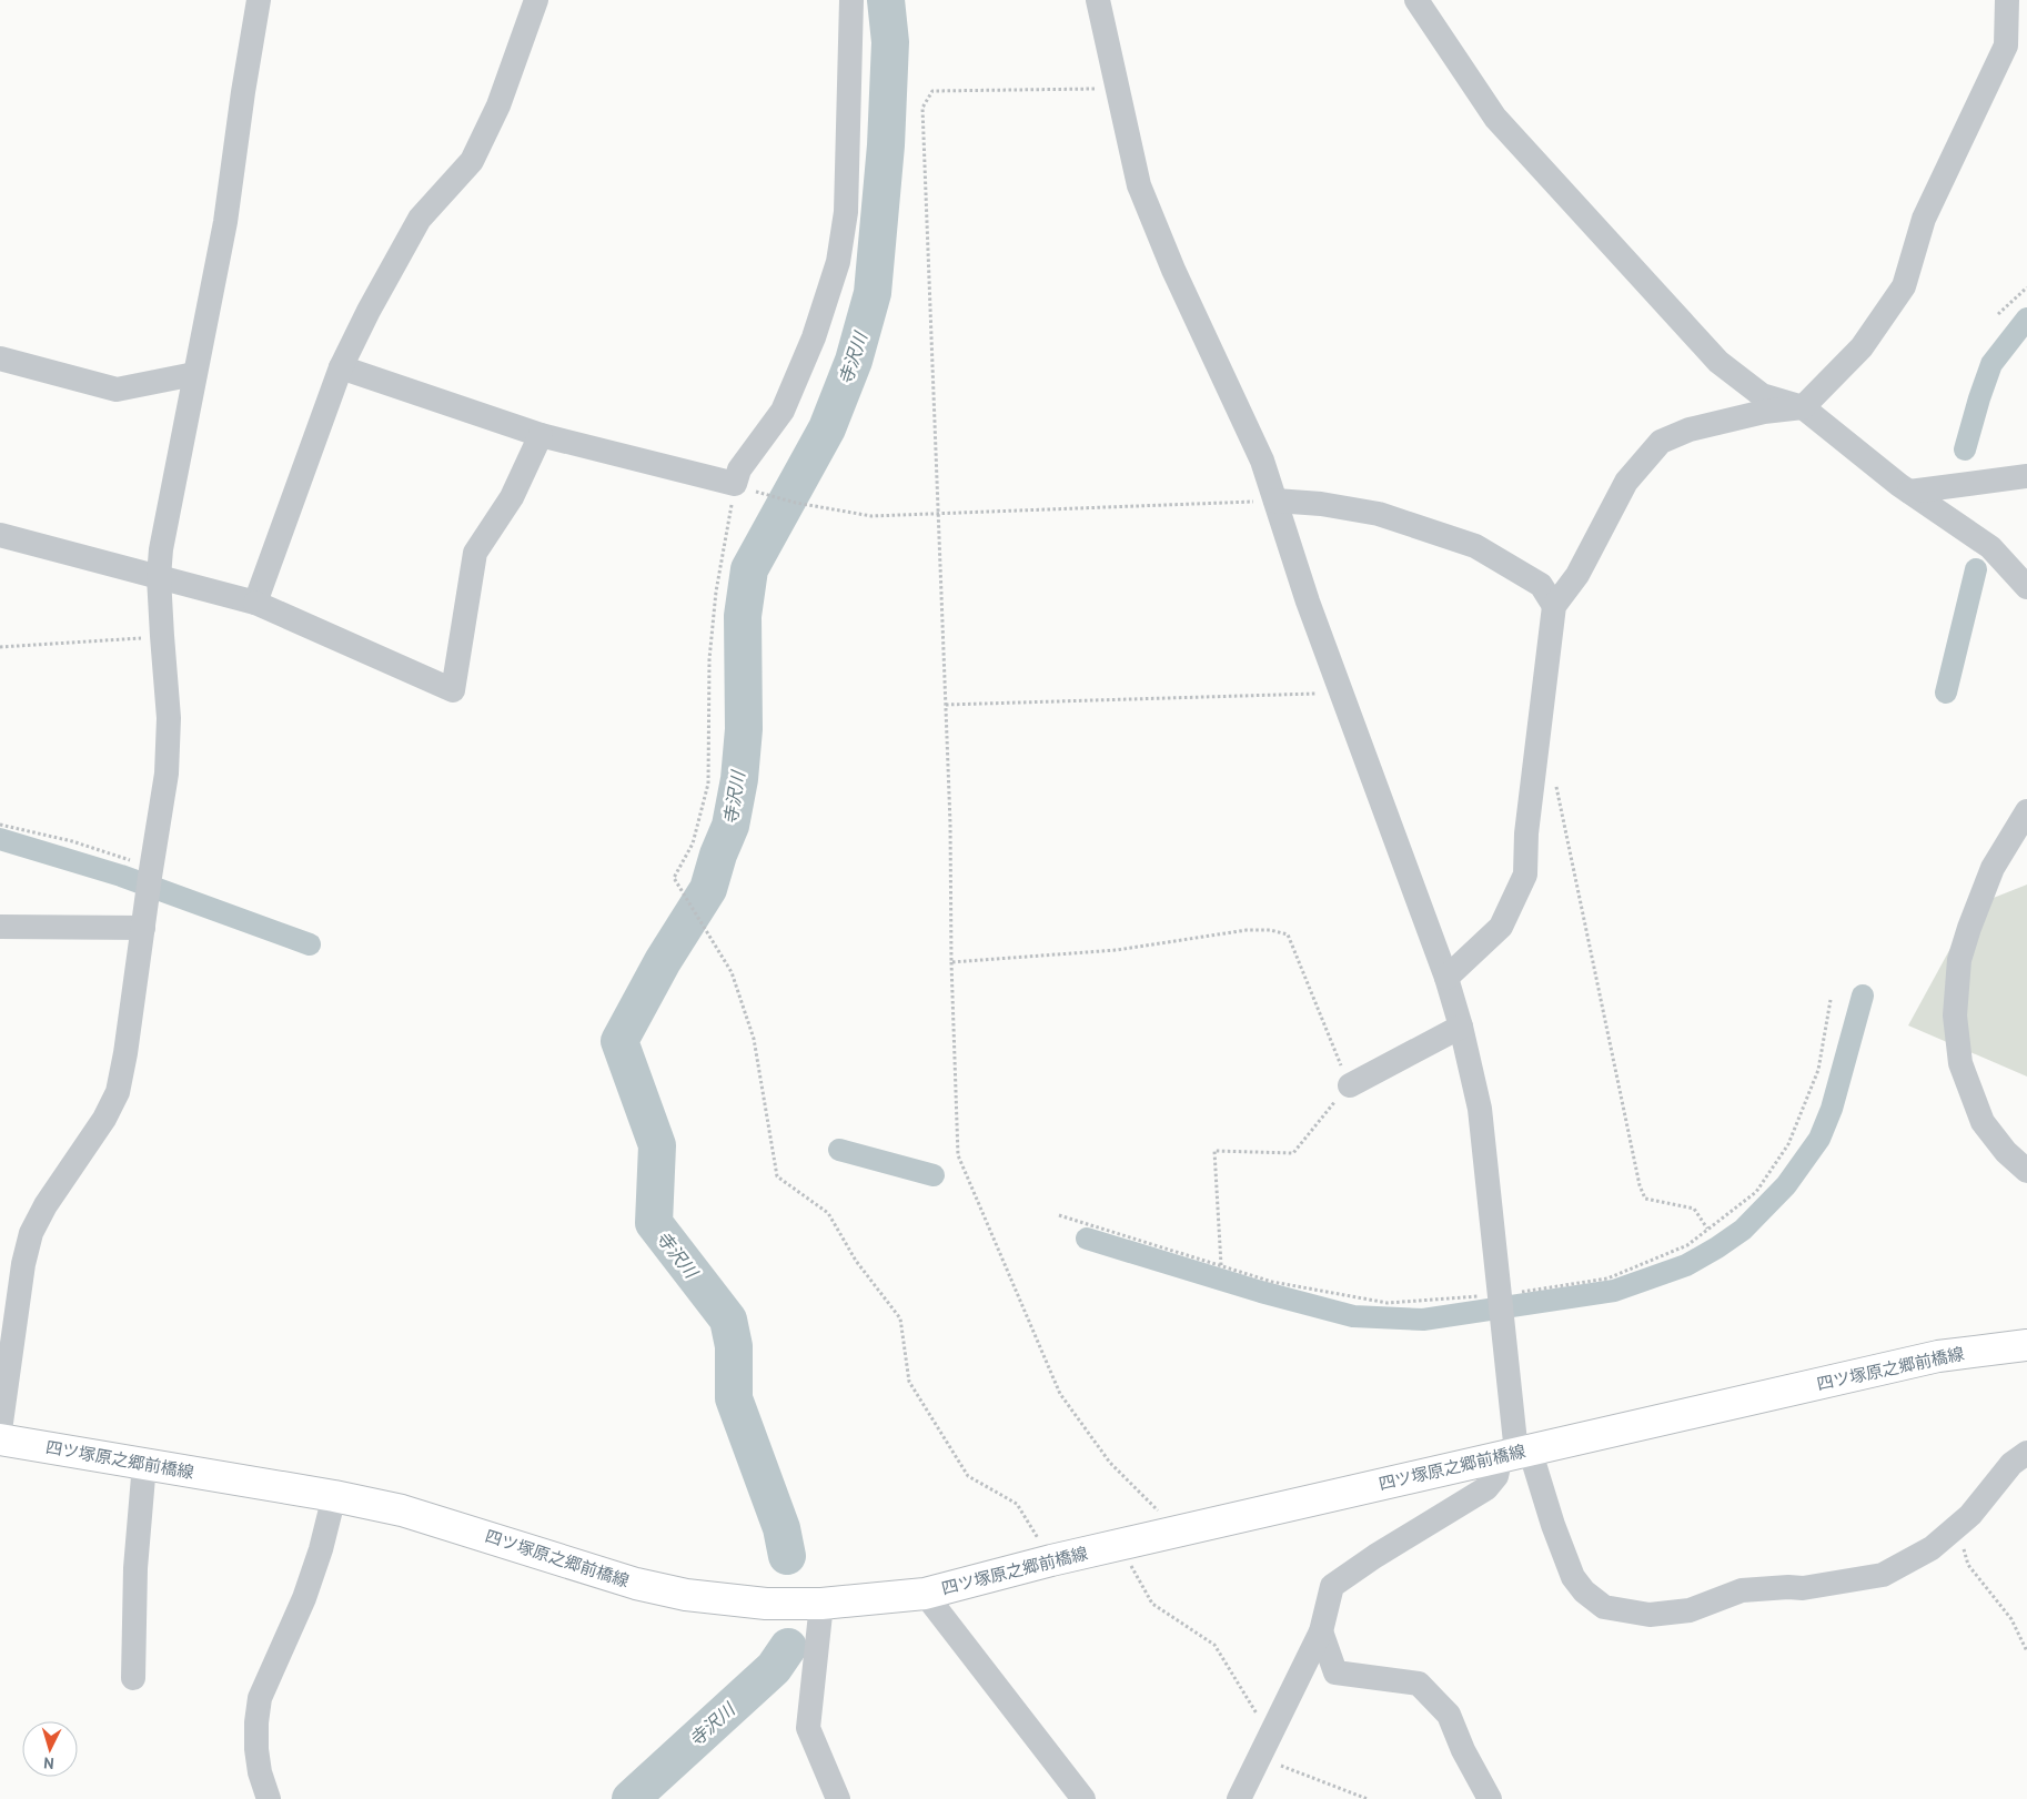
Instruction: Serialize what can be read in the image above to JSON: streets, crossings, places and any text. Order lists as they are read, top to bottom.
{
  "streets": {
    "main road": ["四ツ塚原之郷前橋線"]
  },
  "water": ["寺沢川"],
  "north": "bottom"
}
